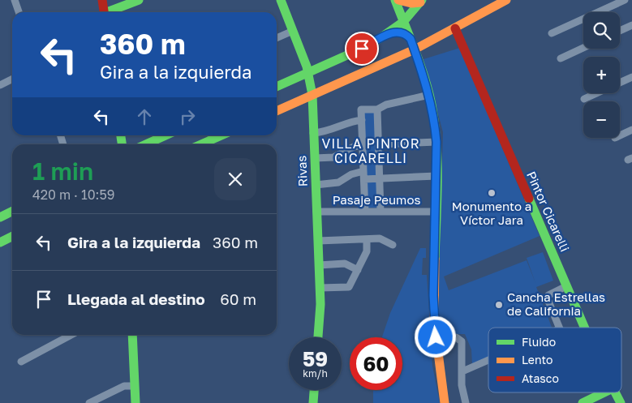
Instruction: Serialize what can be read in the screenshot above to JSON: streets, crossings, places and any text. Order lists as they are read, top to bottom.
{
  "streets": {
    "main road": ["Rivas", "Pintor Cicarelli"],
    "street": ["Pasaje Peumos"]
  },
  "crossings": [
    ["Rivas", "Pasaje Peumos"]
  ],
  "districts": ["VILLA PINTOR CICARELLI"],
  "places": ["Monumento a Víctor Jara", "Cancha Estrellas de California"],
  "legend": ["Fluido", "Lento", "Atasco"],
  "page": {
    "map_buttons": ["+", "−"],
    "turn": ["360 m", "Gira a la izquierda"],
    "heading": ["1 min", "420 m · 10:59"],
    "list": [
      {
        "name": "Gira a la izquierda",
        "value": "360 m"
      },
      {
        "name": "Llegada al destino",
        "value": "60 m"
      }
    ],
    "speed": "59 km/h",
    "limit": "60"
  }
}
